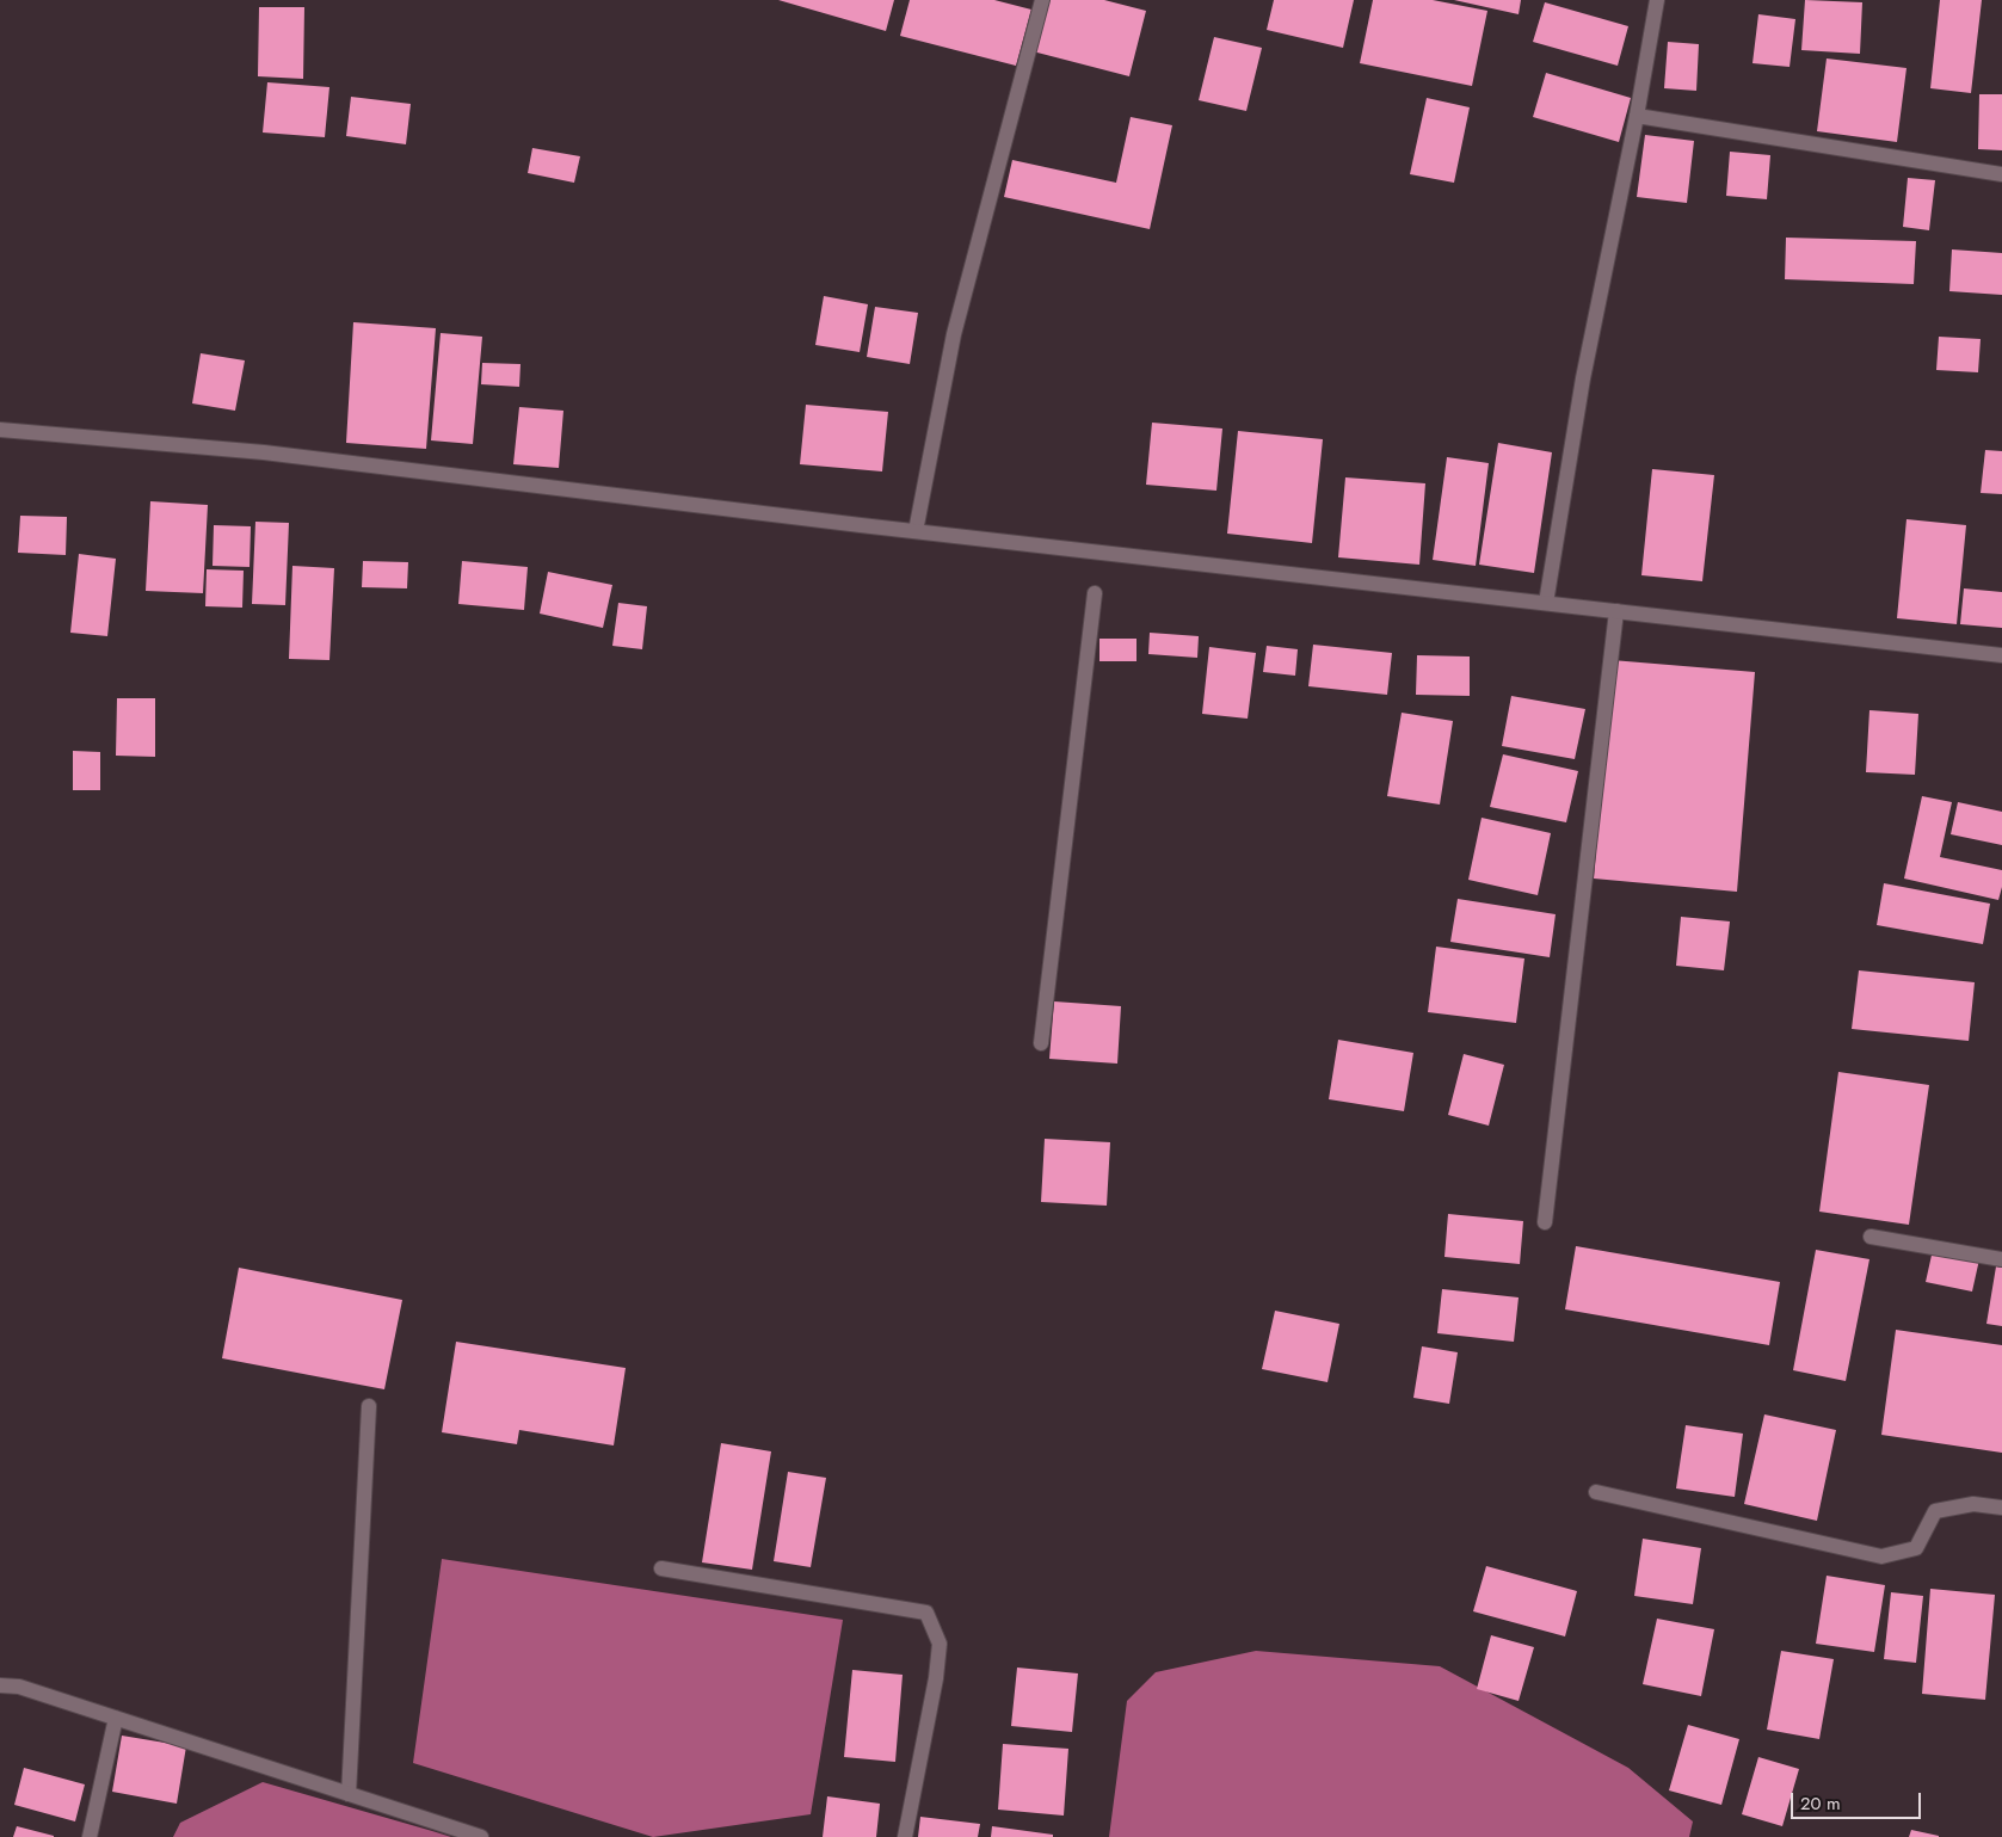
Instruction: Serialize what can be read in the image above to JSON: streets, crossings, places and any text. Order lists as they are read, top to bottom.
{
  "scale_bar": "20 m"
}
